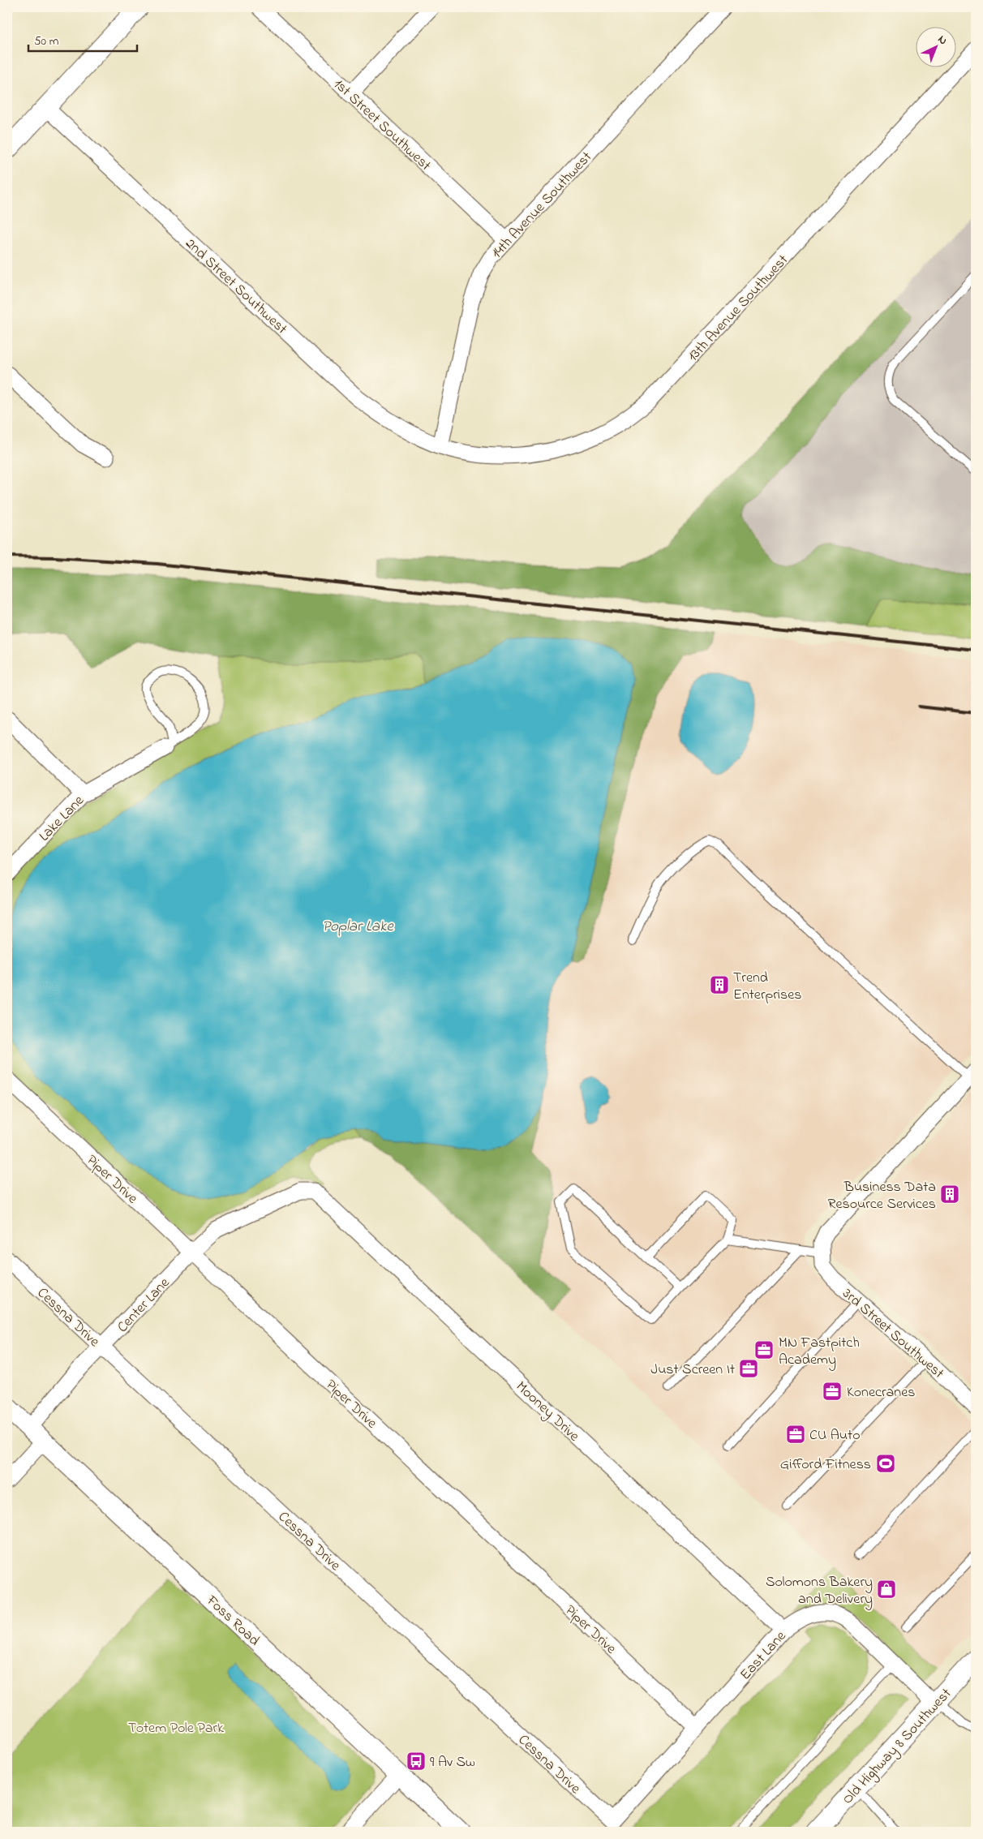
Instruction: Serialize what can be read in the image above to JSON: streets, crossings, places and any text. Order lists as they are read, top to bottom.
{
  "streets": {
    "street": [
      "1st Street Southwest",
      "14th Avenue Southwest",
      "2nd Street Southwest",
      "13th Avenue Southwest",
      "Lake Lane",
      "Piper Drive",
      "Center Lane",
      "Cessna Drive",
      "3rd Street Southwest",
      "Mooney Drive",
      "Foss Road",
      "East Lane",
      "Old Highway 8 Southwest"
    ]
  },
  "crossings": [
    ["1st Street Southwest", "14th Avenue Southwest"],
    ["14th Avenue Southwest", "2nd Street Southwest"],
    ["14th Avenue Southwest", "13th Avenue Southwest"],
    ["2nd Street Southwest", "13th Avenue Southwest"],
    ["Piper Drive", "Center Lane"],
    ["Piper Drive", "East Lane"],
    ["Center Lane", "Cessna Drive"],
    ["Center Lane", "Mooney Drive"],
    ["Center Lane", "Foss Road"],
    ["Cessna Drive", "East Lane"],
    ["Mooney Drive", "East Lane"],
    ["East Lane", "Old Highway 8 Southwest"]
  ],
  "water": ["Poplar Lake"],
  "parks": ["Totem Pole Park"],
  "places": {
    "building": ["Trend Enterprises", "Business Data Resource Services"],
    "office": [
      "MN Fastpitch Academy",
      "Just Screen It",
      "Konecranes",
      "CU Auto"
    ],
    "sports": ["Gifford Fitness"],
    "shop": ["Solomons Bakery and Delivery"],
    "bus stop": ["9 Av Sw"]
  },
  "scale_bar": "50 m",
  "north": "top right"
}
